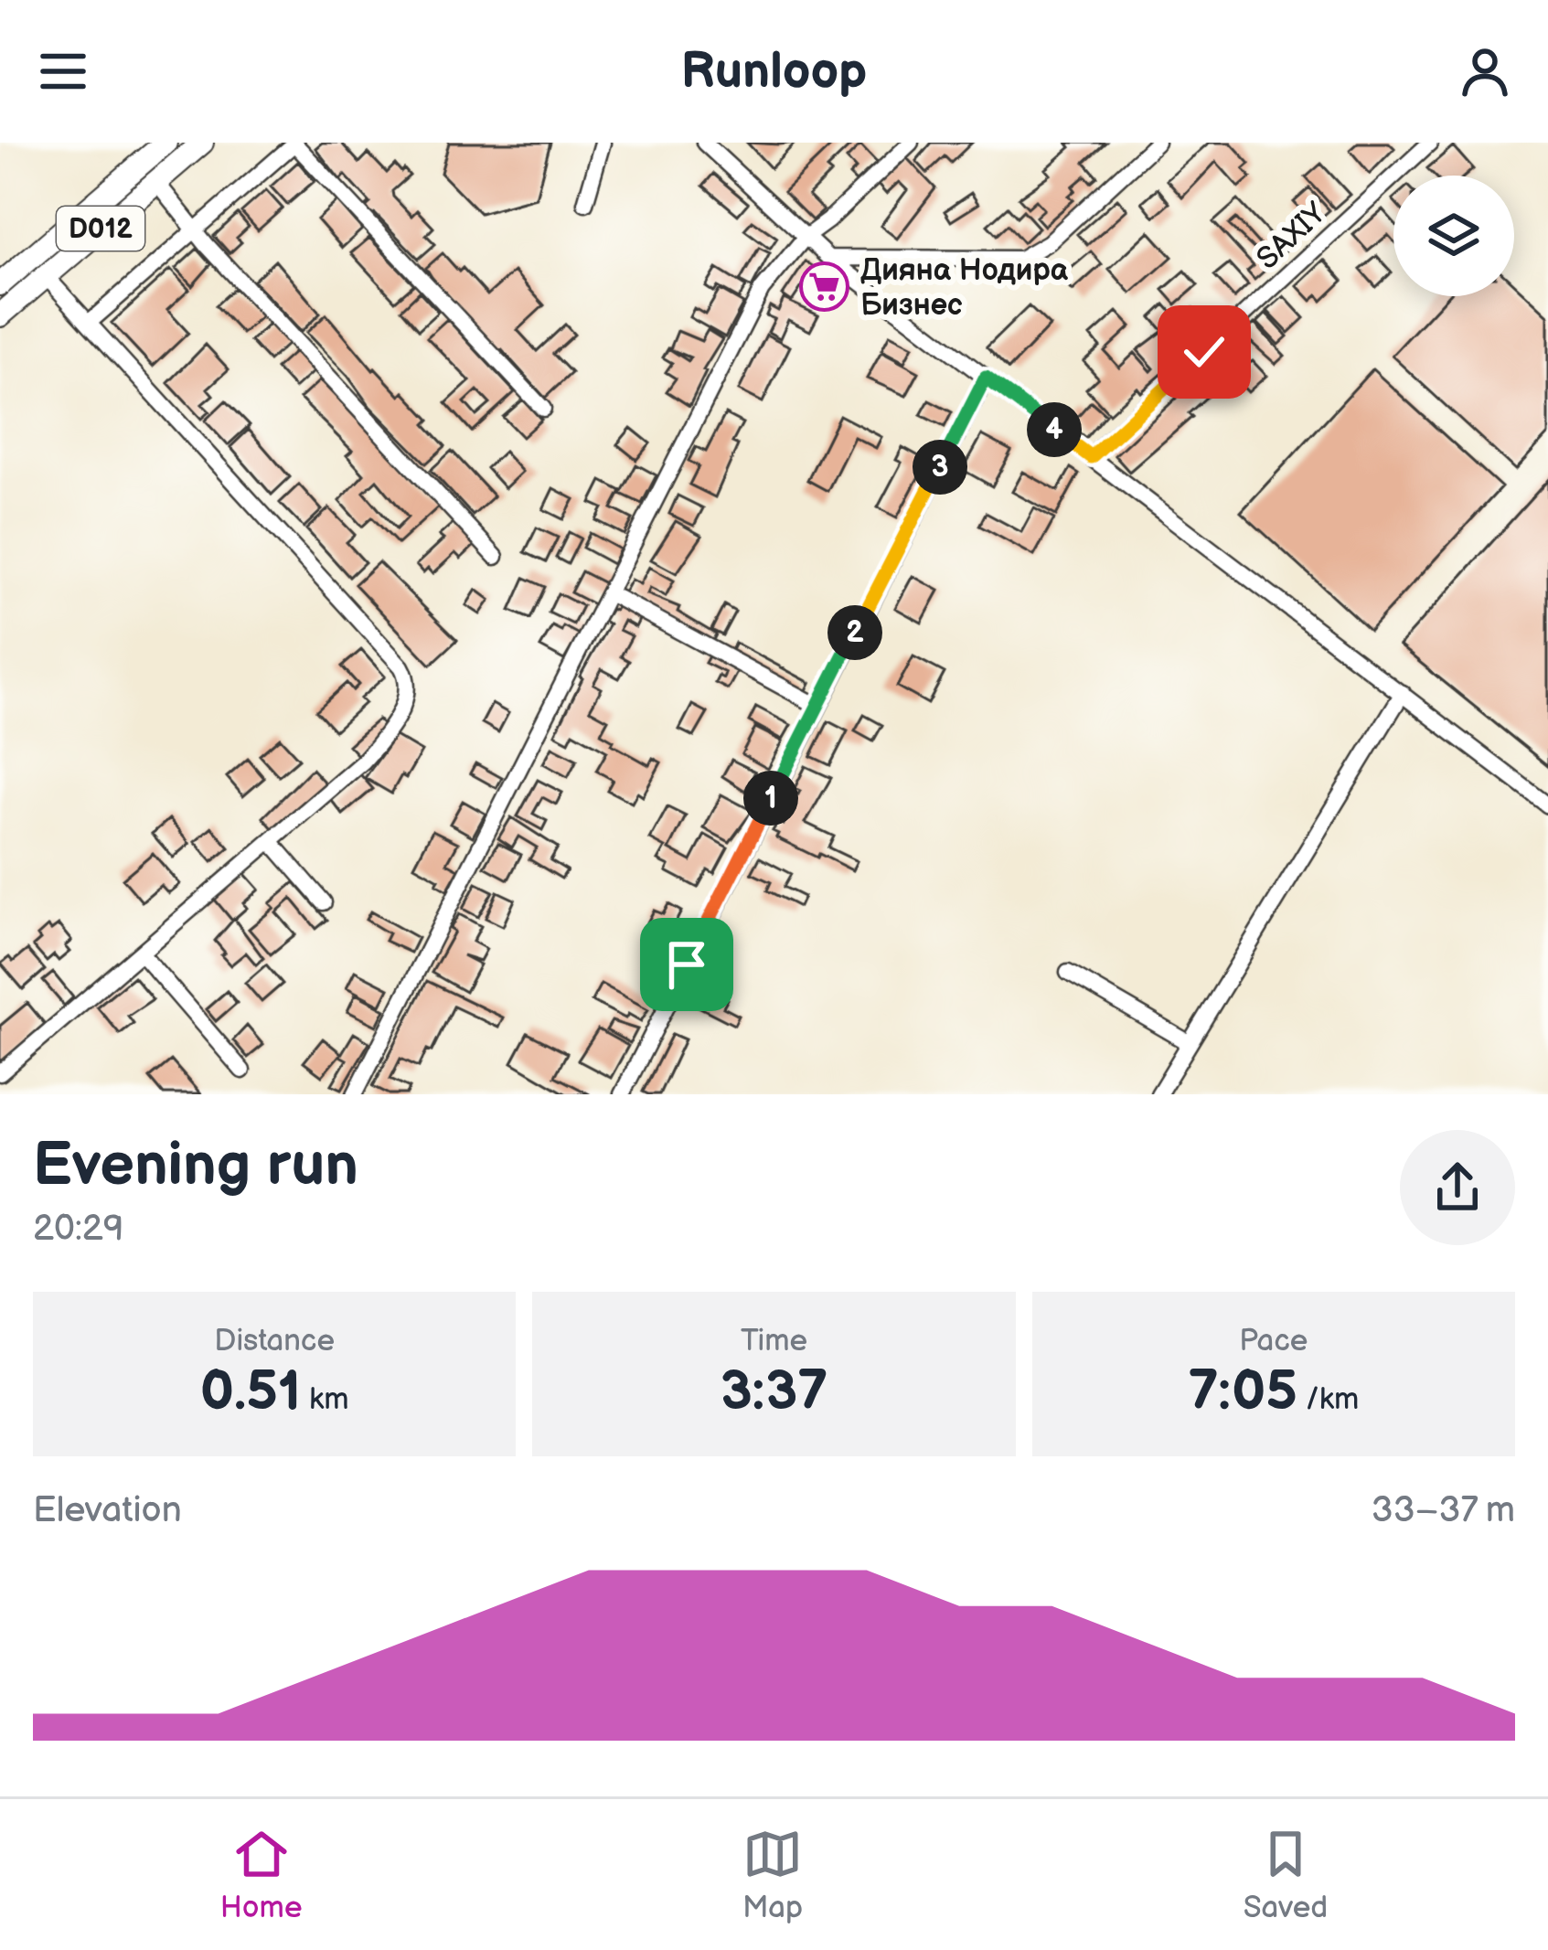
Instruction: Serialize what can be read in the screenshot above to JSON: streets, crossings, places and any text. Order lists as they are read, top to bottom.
{
  "streets": {
    "highway": ["D012"],
    "street": ["SAXIY"]
  },
  "places": {
    "supermarket": ["Дияна Нодира Бизнес"]
  },
  "page": {
    "header": "Runloop",
    "pins": [
      "4",
      "3",
      "2",
      "1"
    ],
    "heading": ["Evening run", "20:29"],
    "stats": [
      ["Distance", "0.51 km"],
      ["Time", "3:37"],
      ["Pace", "7:05 /km"]
    ],
    "chart": ["Elevation", "33–37 m"],
    "tabs": ["Home", "Map", "Saved"]
  }
}
